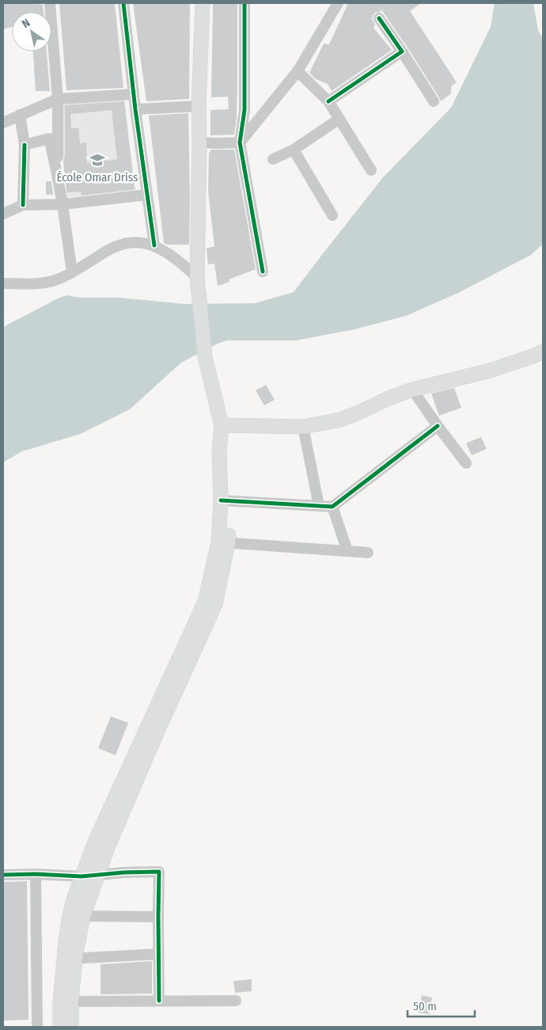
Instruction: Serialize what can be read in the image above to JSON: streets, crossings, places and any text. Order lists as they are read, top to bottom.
{
  "places": {
    "school or university": ["École Omar Driss"]
  },
  "scale_bar": "50 m",
  "north": "top left"
}
